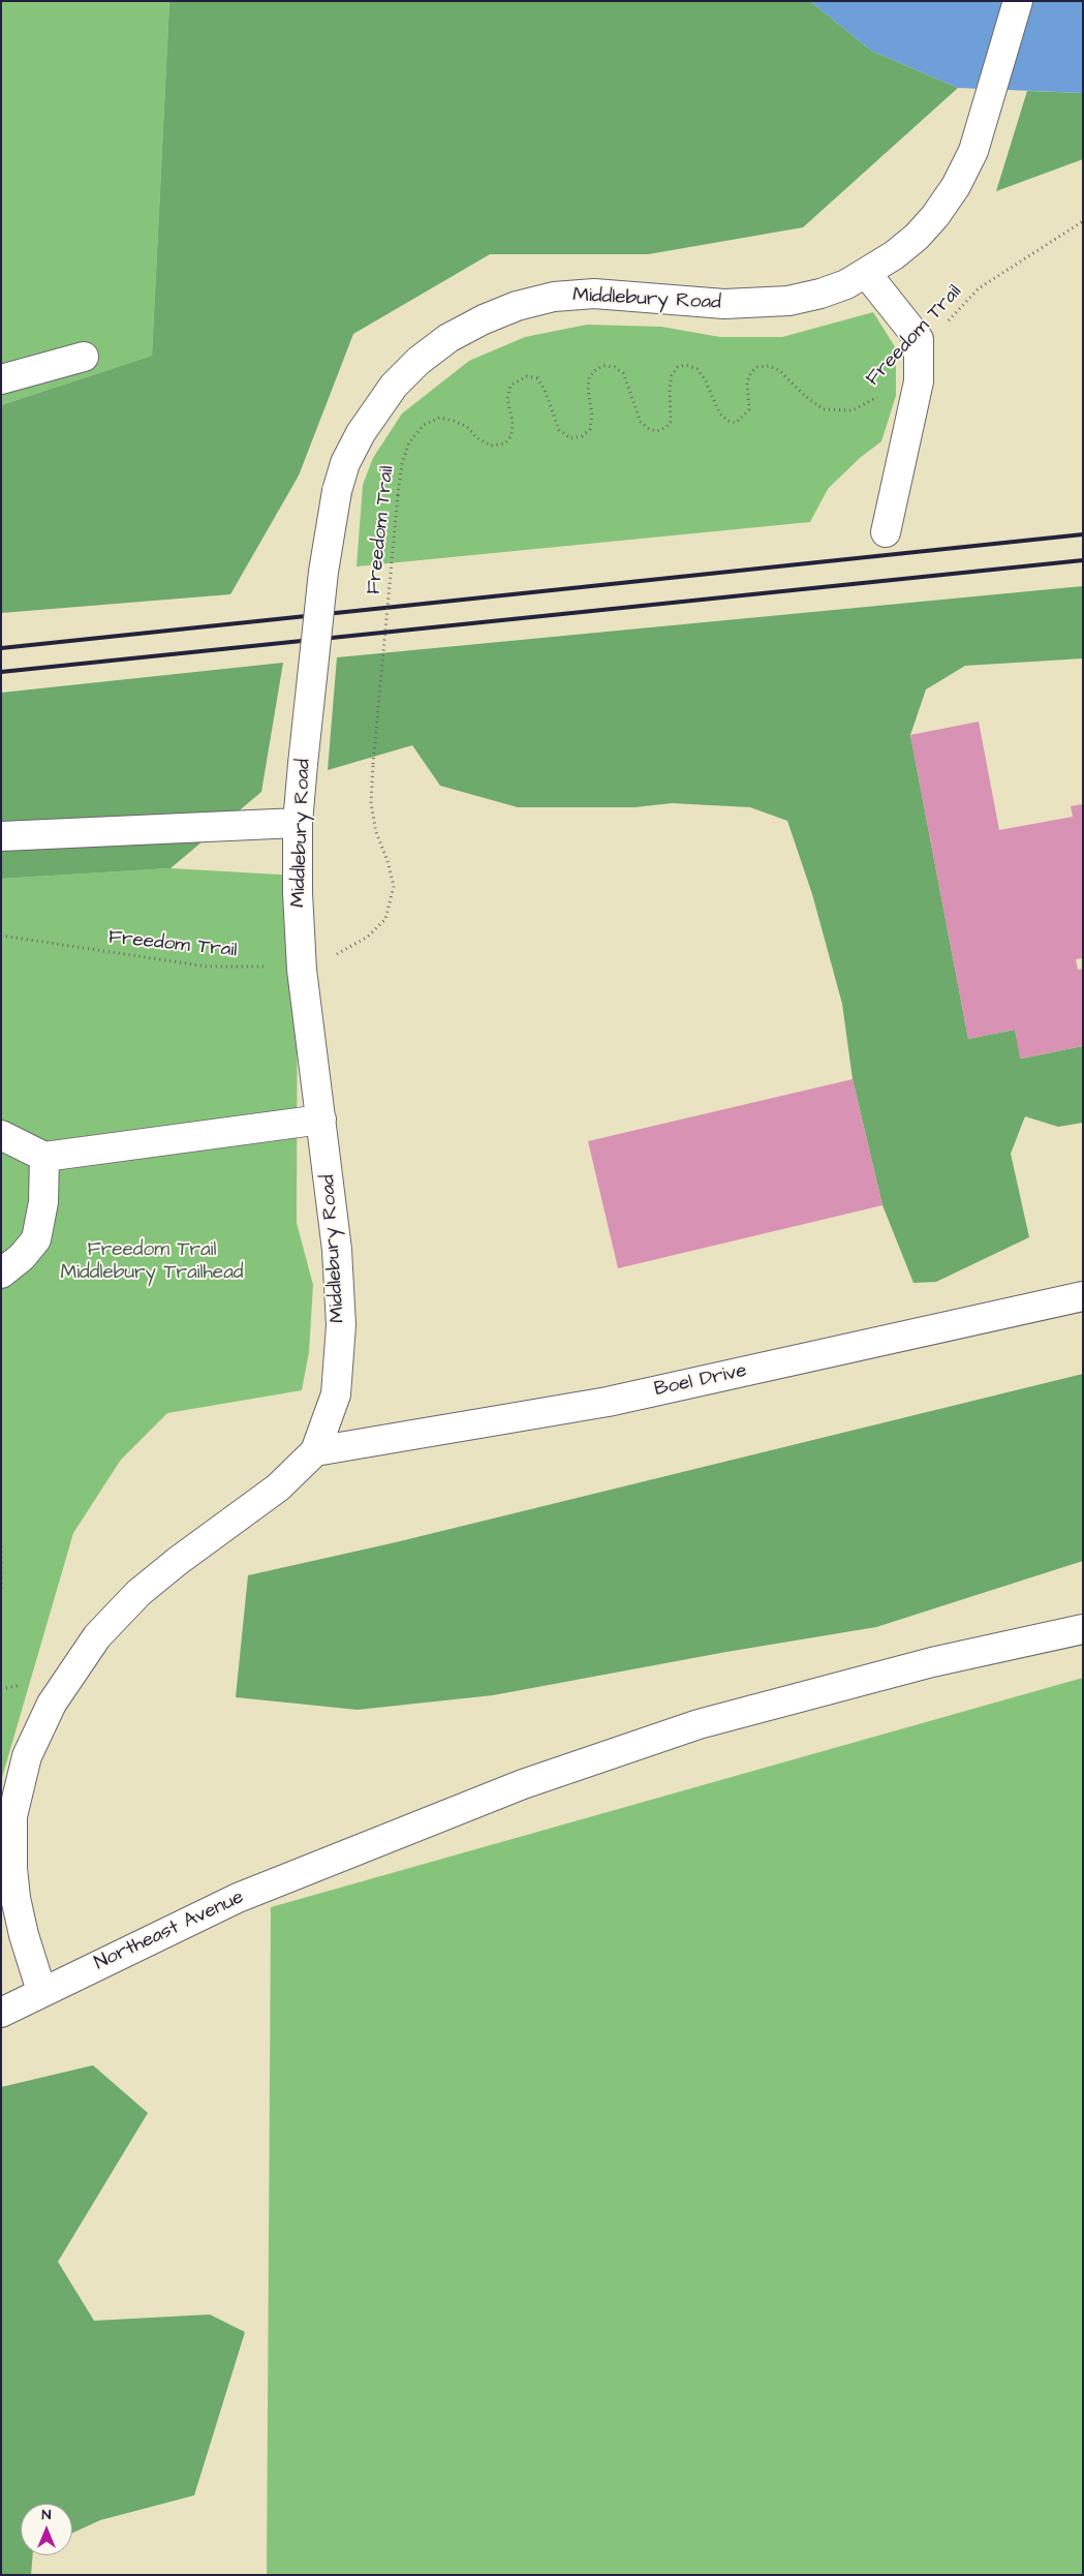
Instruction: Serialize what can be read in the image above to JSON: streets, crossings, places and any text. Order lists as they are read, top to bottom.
{
  "streets": {
    "street": ["Middlebury Road", "Boel Drive", "Northeast Avenue"],
    "path": ["Freedom Trail"]
  },
  "crossings": [
    ["Middlebury Road", "Freedom Trail"],
    ["Middlebury Road", "Boel Drive"],
    ["Middlebury Road", "Northeast Avenue"]
  ],
  "parks": ["Freedom Trail Middlebury Trailhead"],
  "north": "top"
}
